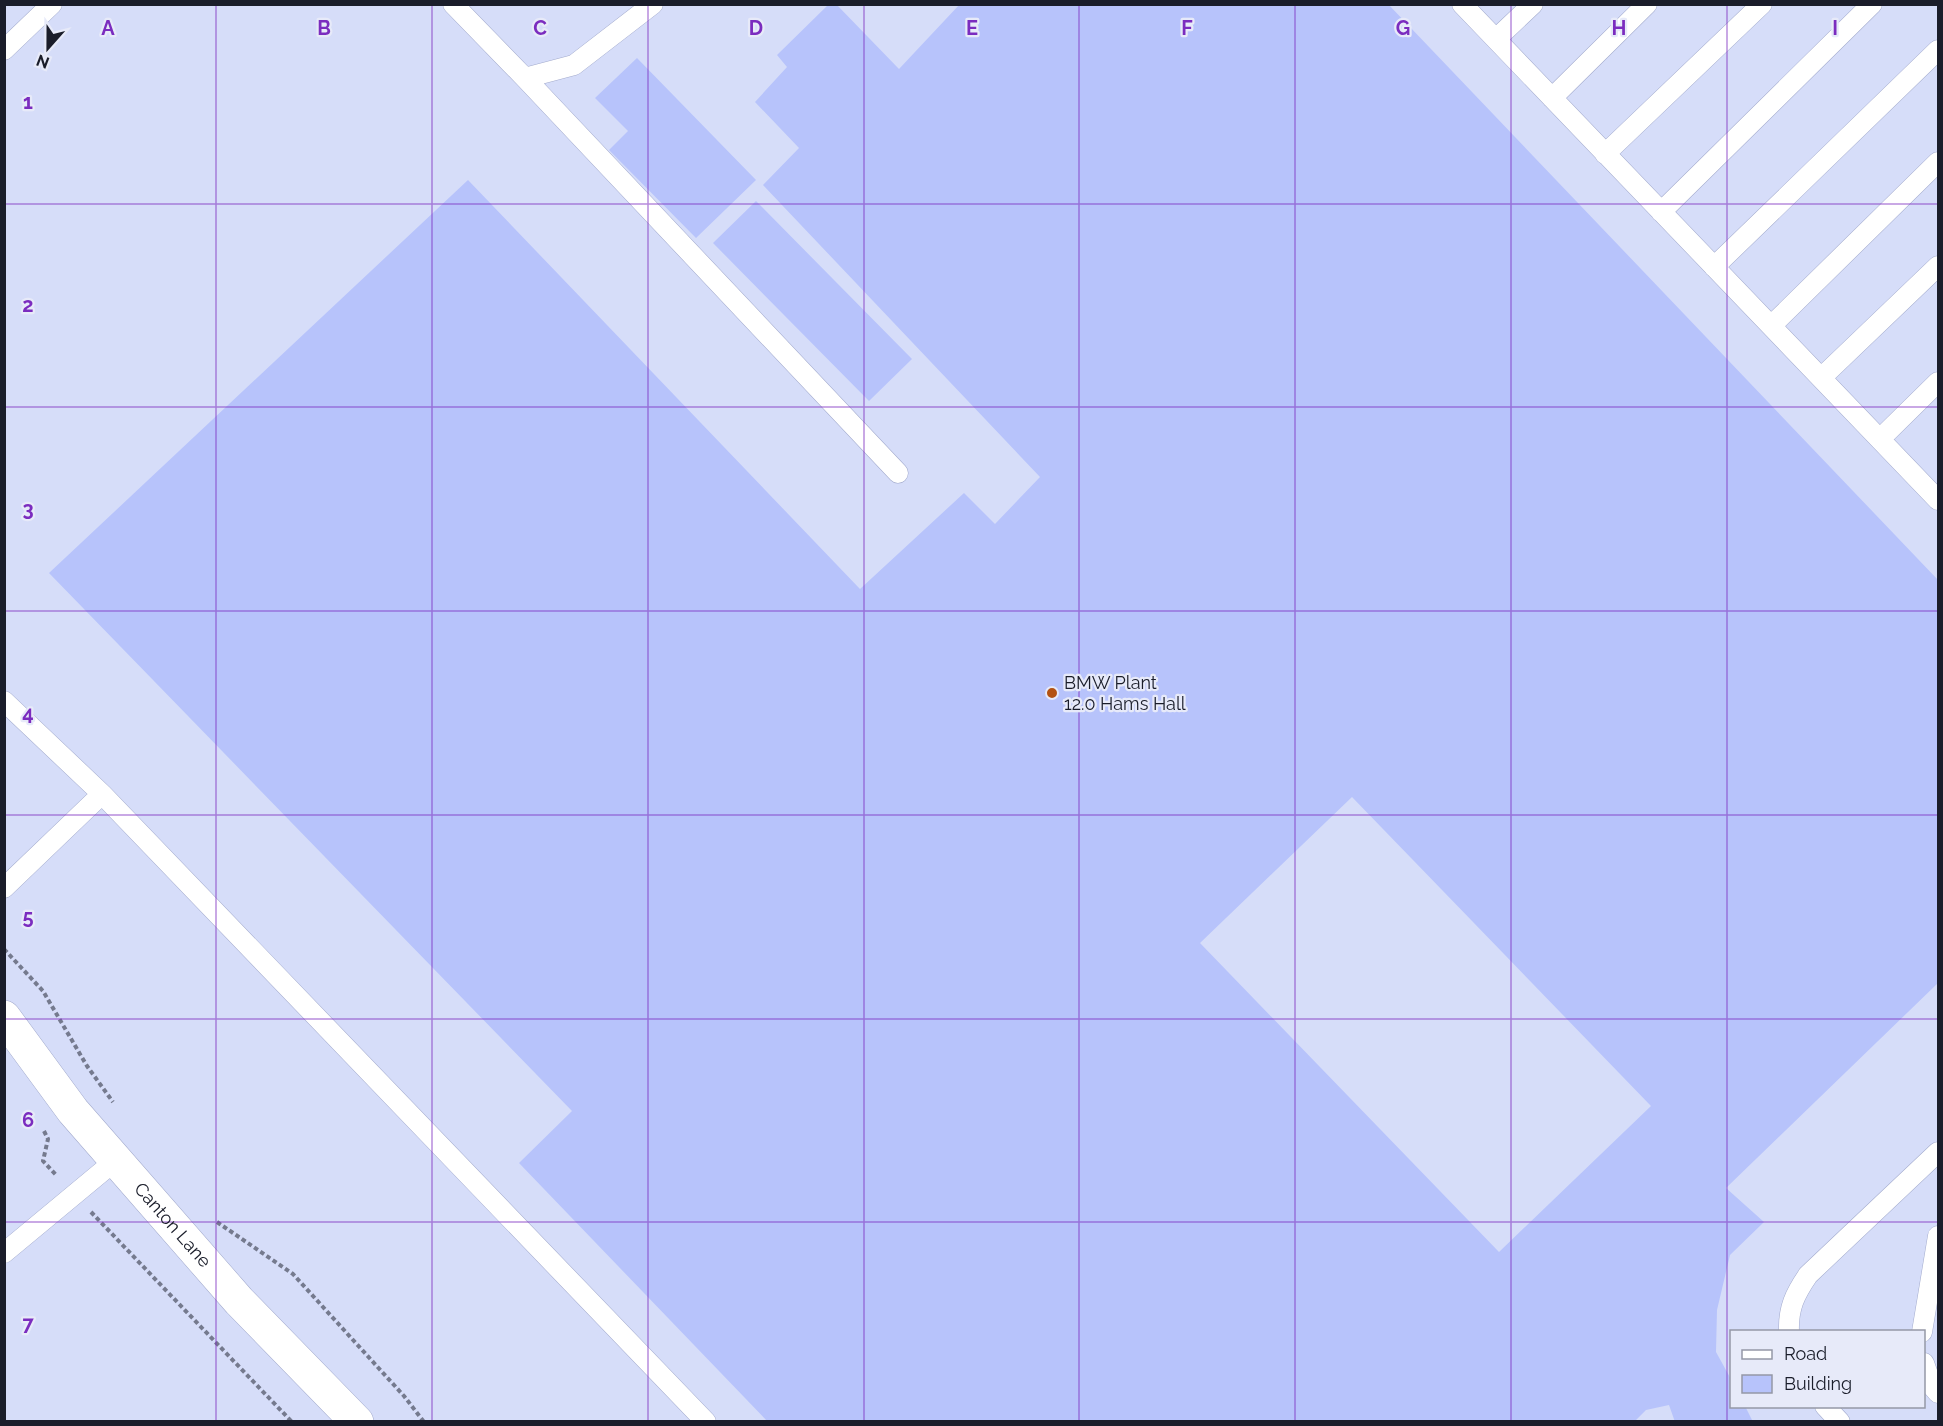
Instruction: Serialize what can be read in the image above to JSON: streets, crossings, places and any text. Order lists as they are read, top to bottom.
{
  "streets": {
    "street": ["Canton Lane"]
  },
  "places": ["BMW Plant 12.0 Hams Hall"],
  "legend": ["Road", "Building"],
  "north": "bottom",
  "grid": {
    "columns": [
      "A",
      "B",
      "C",
      "D",
      "E",
      "F",
      "G",
      "H",
      "I"
    ],
    "rows": [
      "1",
      "2",
      "3",
      "4",
      "5",
      "6",
      "7"
    ]
  }
}
